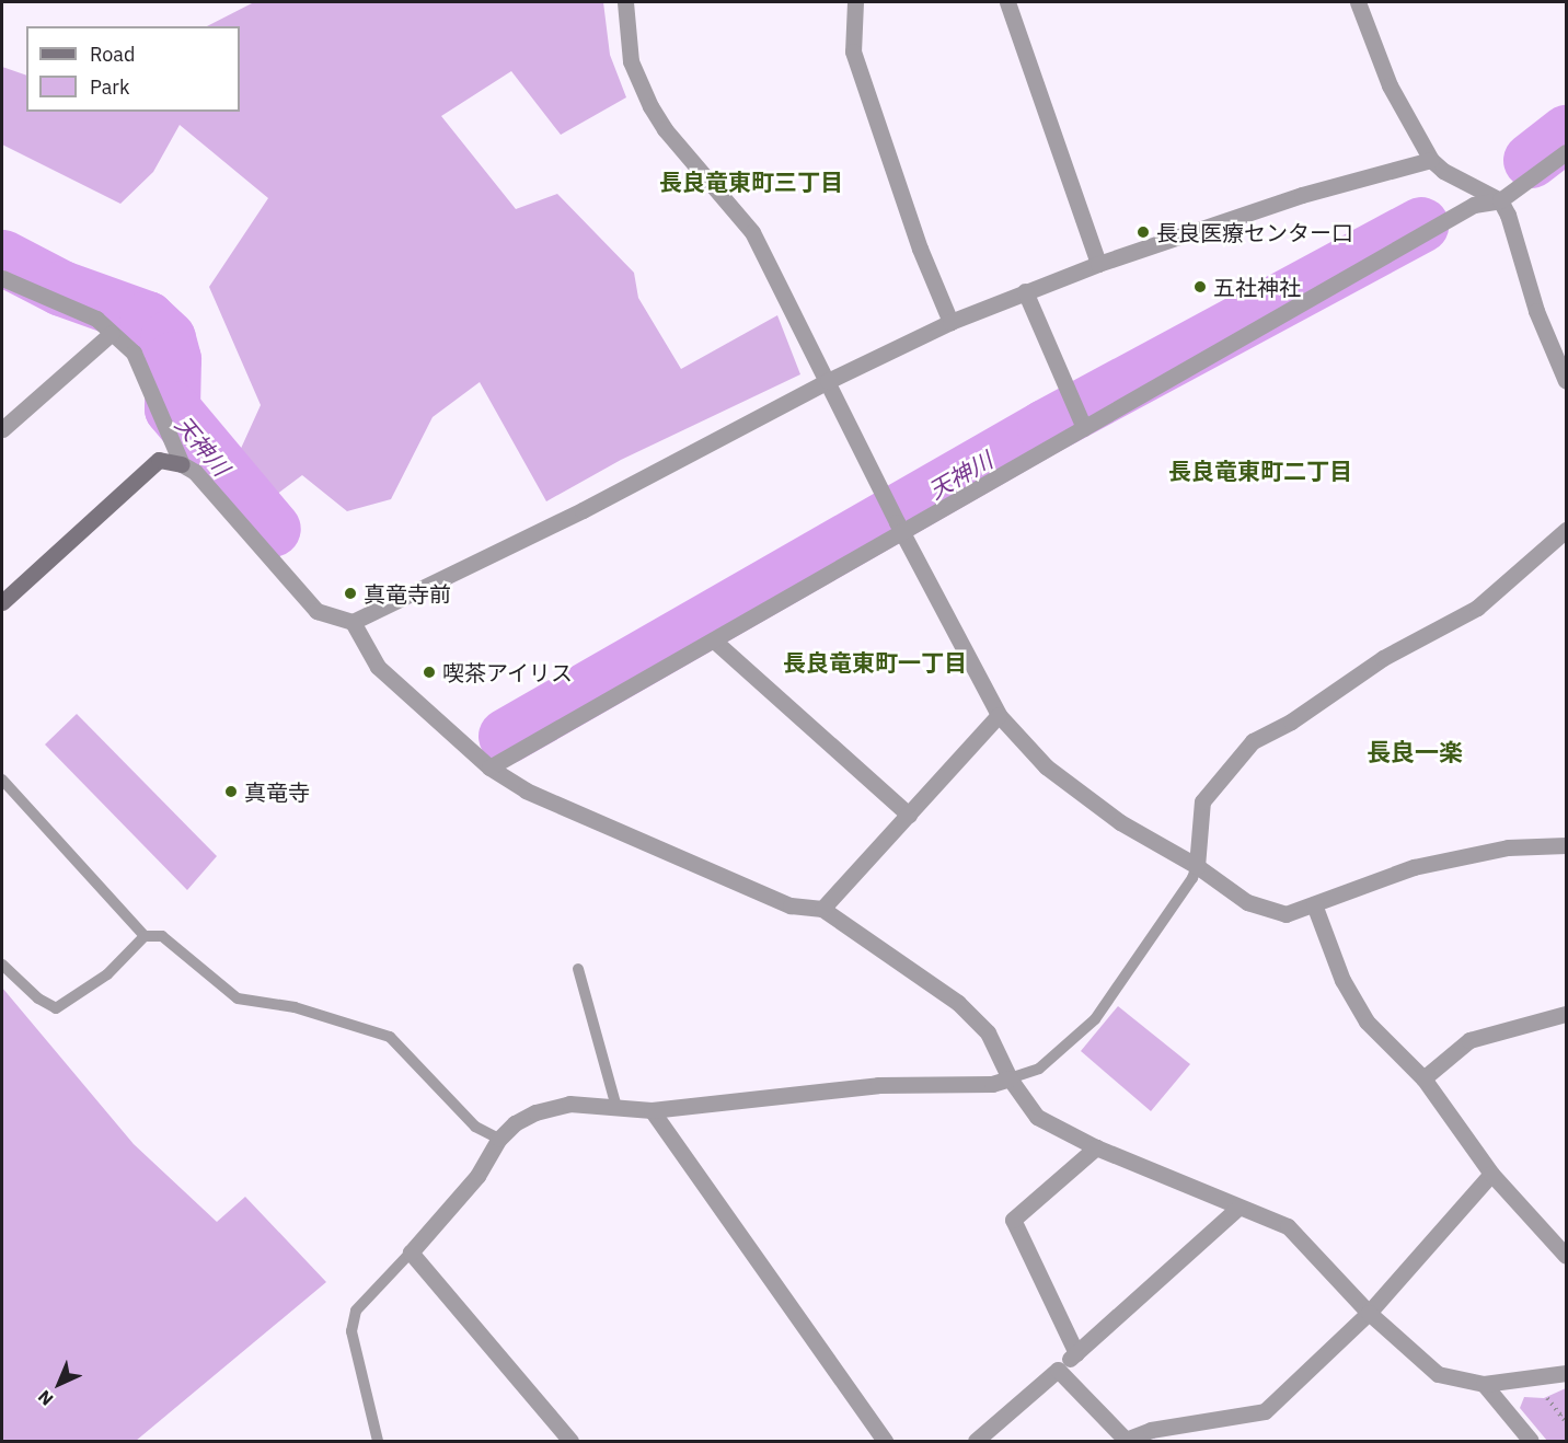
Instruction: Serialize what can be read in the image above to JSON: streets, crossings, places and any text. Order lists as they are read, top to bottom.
{
  "districts": [
    "長良竜東町三丁目",
    "長良竜東町二丁目",
    "長良竜東町一丁目",
    "長良一楽"
  ],
  "water": ["天神川"],
  "places": [
    "長良医療センター口",
    "五社神社",
    "真竜寺前",
    "喫茶アイリス",
    "真竜寺"
  ],
  "legend": ["Road", "Park"],
  "north": "bottom left"
}
